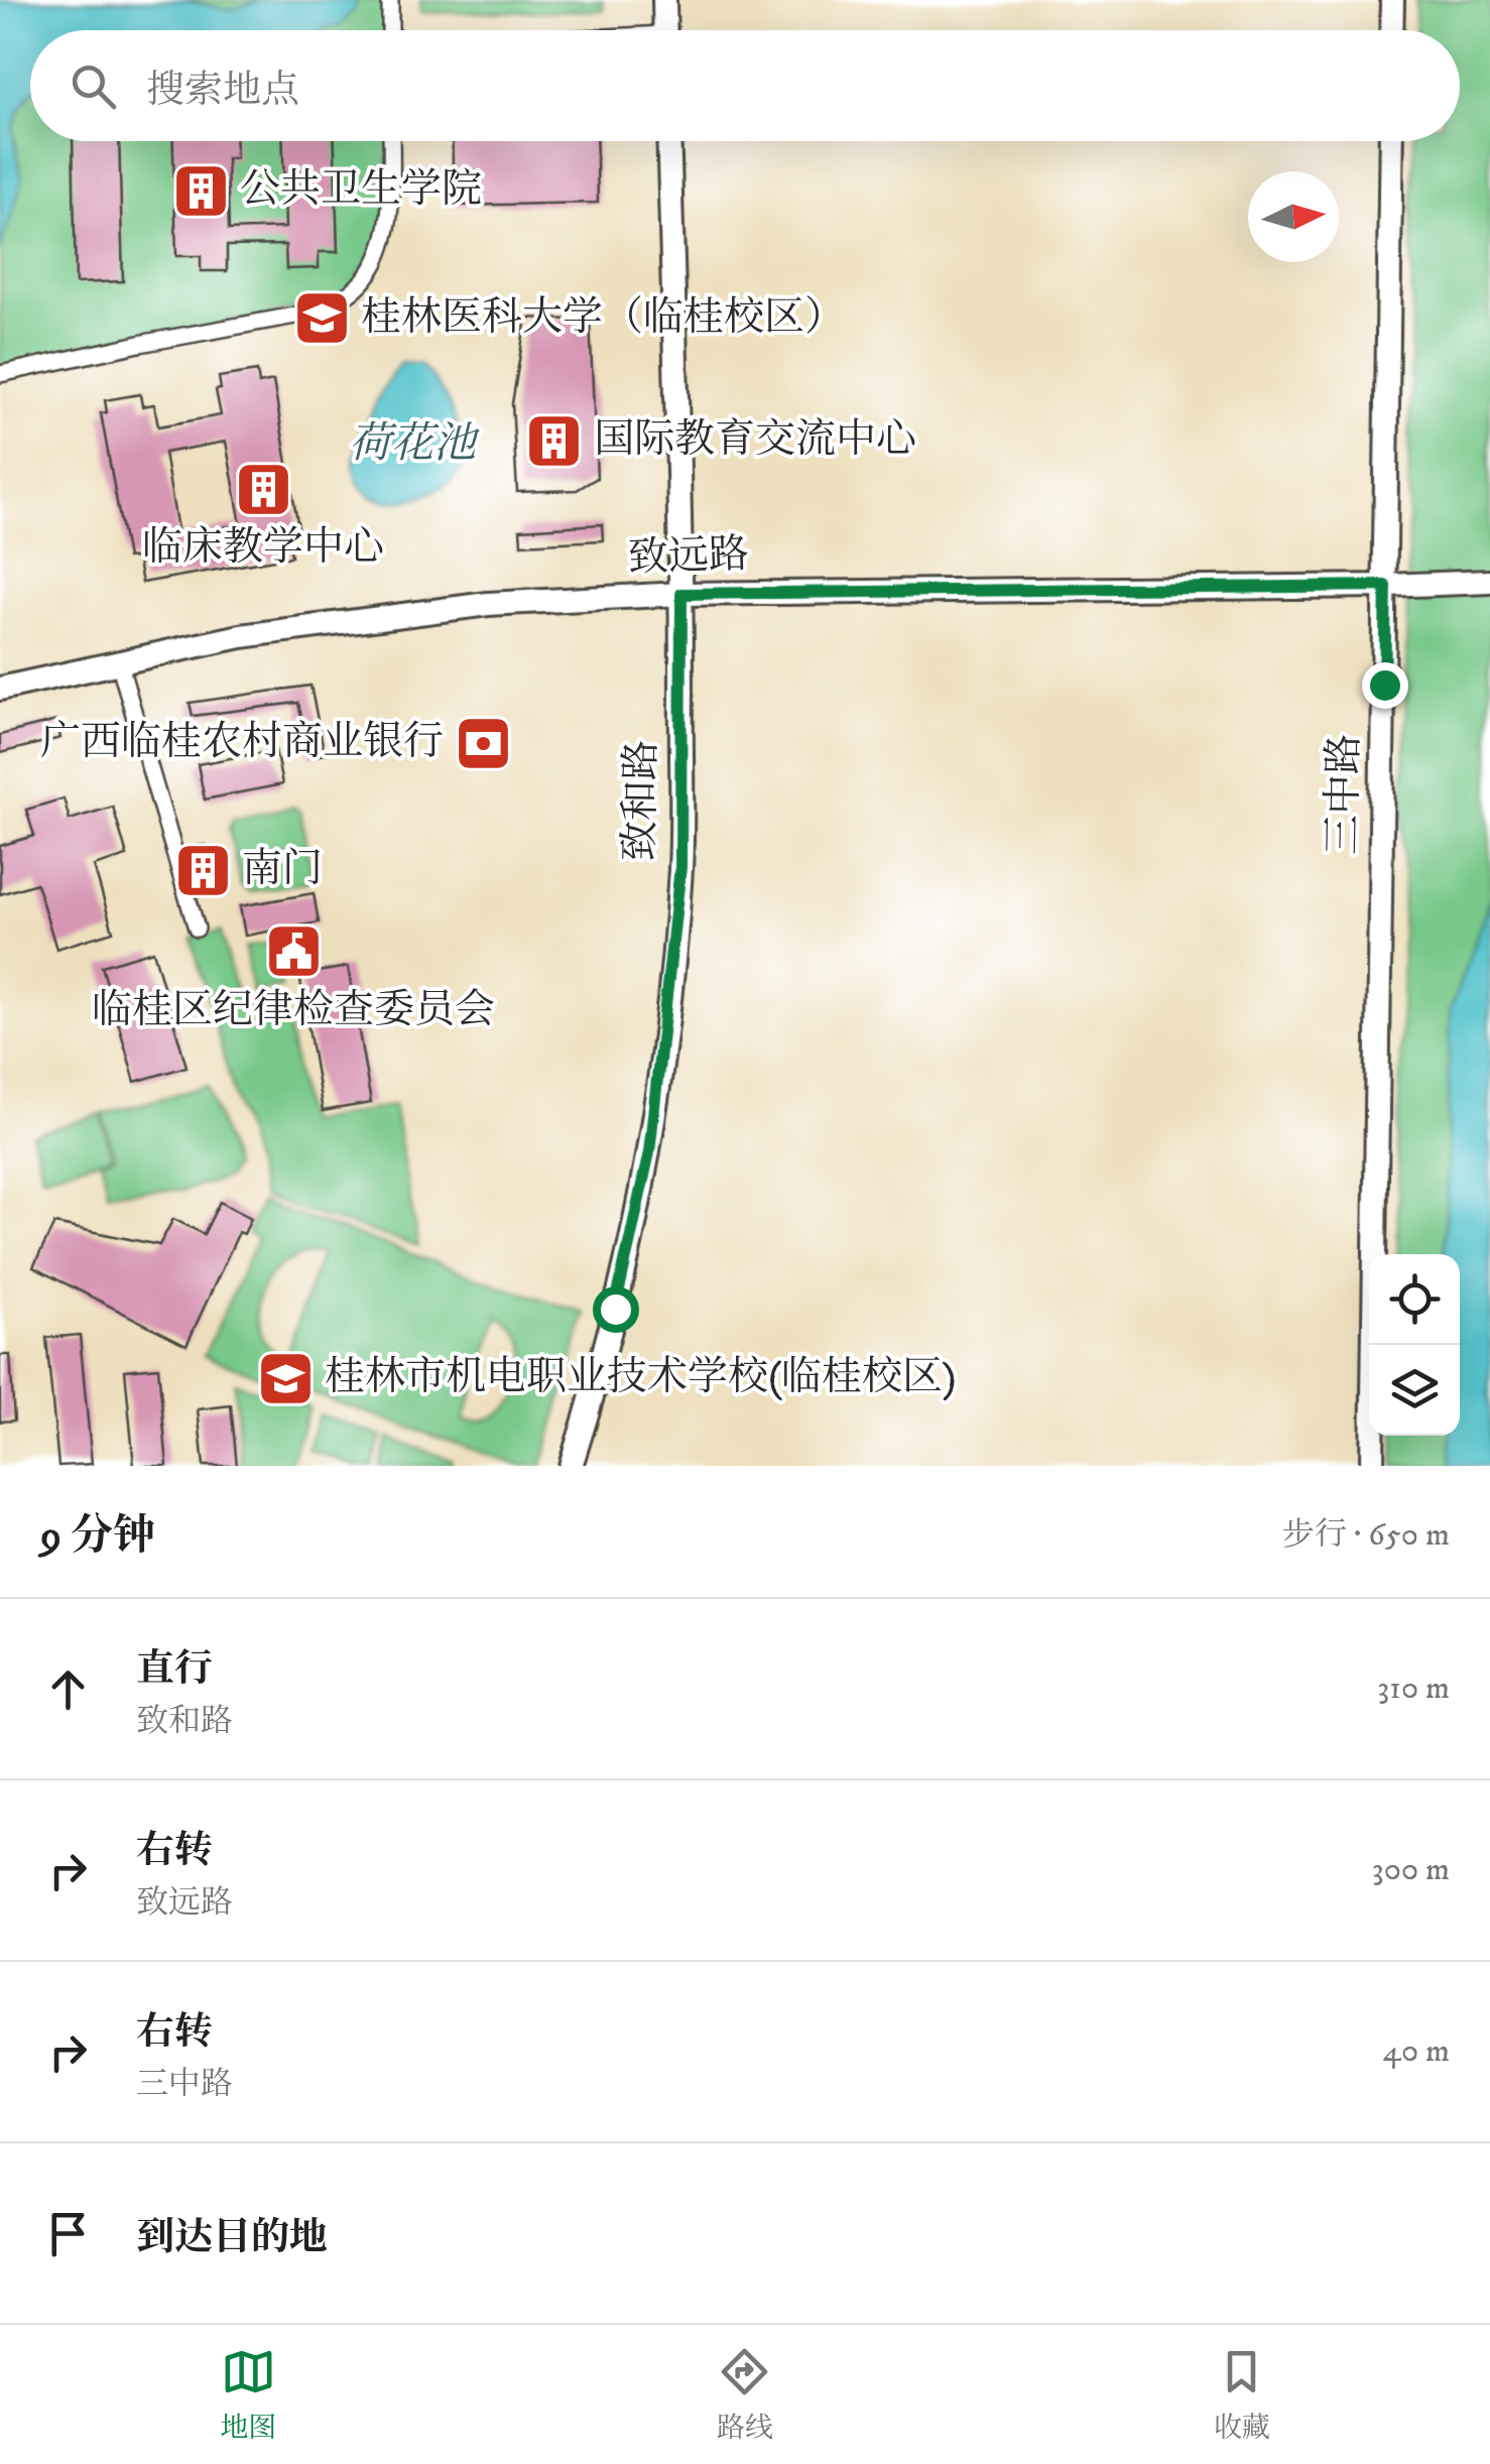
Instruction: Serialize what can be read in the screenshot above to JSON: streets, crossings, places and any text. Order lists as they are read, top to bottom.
{
  "streets": {
    "main road": ["致远路", "三中路", "致和路"]
  },
  "crossings": [
    ["致远路", "三中路"],
    ["致远路", "致和路"]
  ],
  "water": ["荷花池"],
  "places": {
    "building": [
      "公共卫生学院",
      "国际教育交流中心",
      "临床教学中心",
      "南门"
    ],
    "school or university": ["桂林医科大学（临桂校区）", "桂林市机电职业技术学校(临桂校区)"],
    "bank": ["广西临桂农村商业银行"],
    "public building": ["临桂区纪律检查委员会"]
  },
  "north": "right",
  "page": {
    "search": "搜索地点",
    "heading": ["9 分钟", "步行 · 650 m"],
    "list": [
      ["直行", "致和路", "310 m"],
      ["右转", "致远路", "300 m"],
      ["右转", "三中路", "40 m"],
      "到达目的地"
    ],
    "nav": ["地图", "路线", "收藏"]
  }
}
